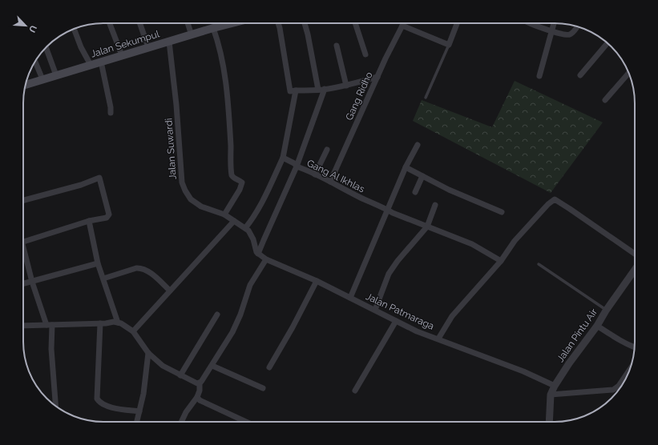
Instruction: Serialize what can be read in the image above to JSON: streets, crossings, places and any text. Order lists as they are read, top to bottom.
{
  "streets": {
    "main road": ["Jalan Sekumpul"],
    "street": [
      "Gang Ridho",
      "Jalan Suwardi",
      "Gang Al Ikhlas",
      "Jalan Patmaraga",
      "Jalan Pintu Air"
    ]
  },
  "crossings": [
    ["Jalan Sekumpul", "Jalan Suwardi"],
    ["Gang Ridho", "Gang Al Ikhlas"],
    ["Jalan Patmaraga", "Jalan Pintu Air"]
  ],
  "north": "bottom right"
}
